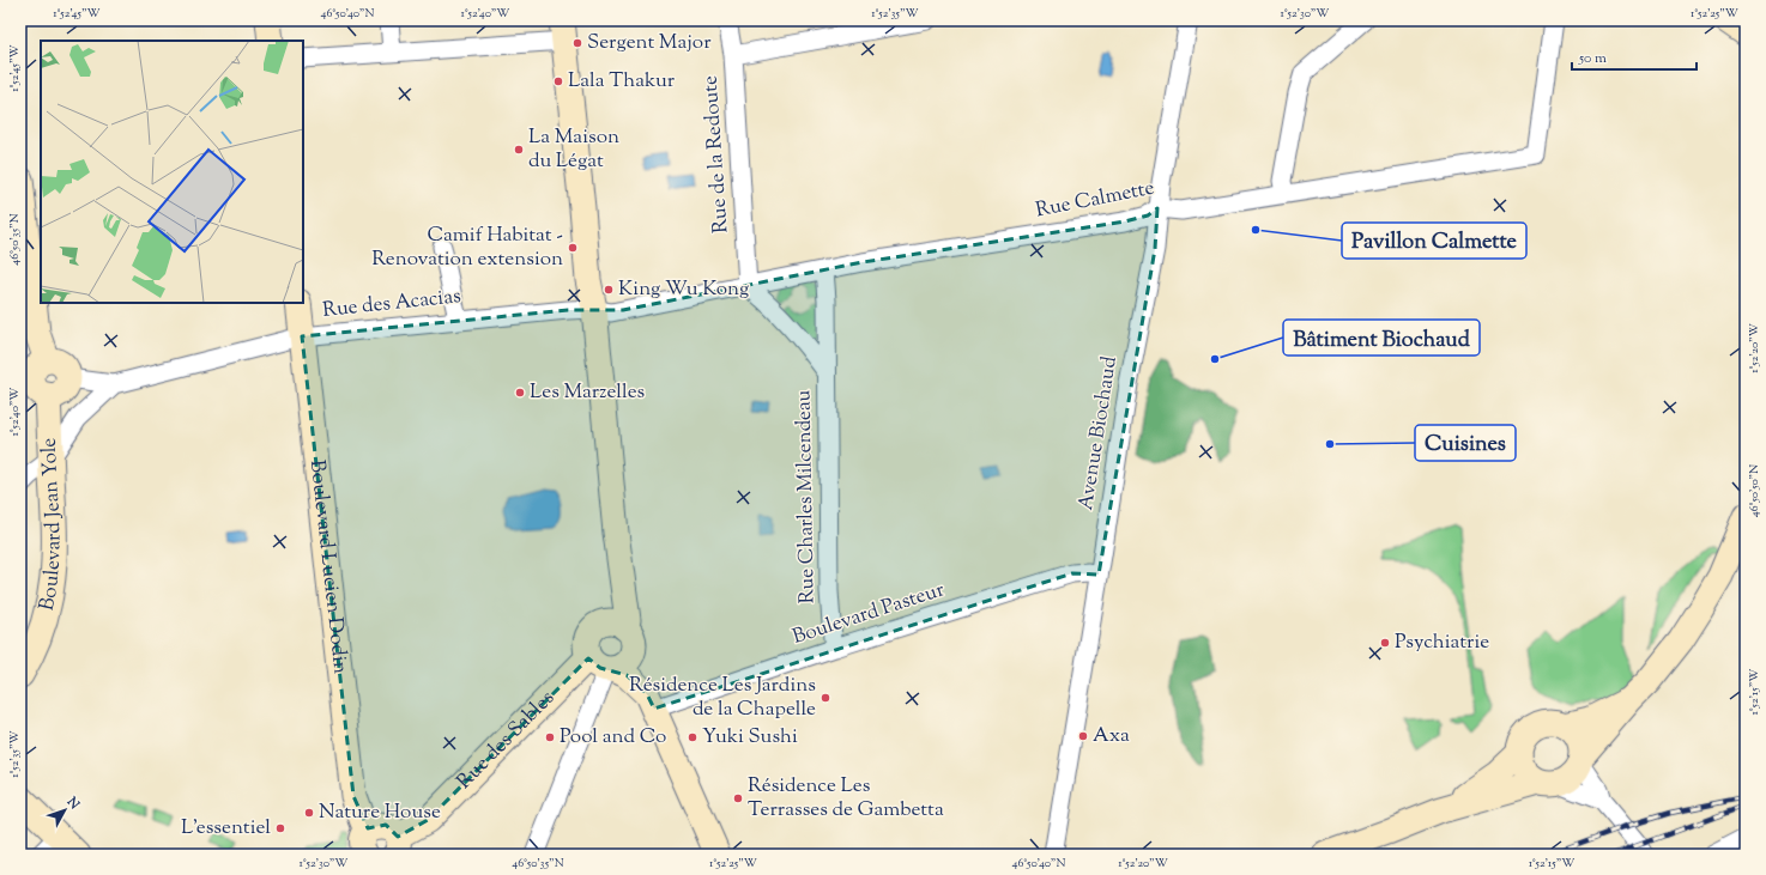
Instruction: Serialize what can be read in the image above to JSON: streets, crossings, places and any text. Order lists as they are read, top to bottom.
{
  "streets": {
    "street": [
      "Rue de la Redoute",
      "Rue Calmette",
      "Rue des Acacias",
      "Avenue Biochaud",
      "Rue Charles Milcendeau",
      "Boulevard Jean Yole",
      "Boulevard Lucien Dodin",
      "Boulevard Pasteur",
      "Rue des Sables"
    ]
  },
  "crossings": [
    ["Rue de la Redoute", "Rue Calmette"],
    ["Rue de la Redoute", "Rue Charles Milcendeau"],
    ["Rue Calmette", "Avenue Biochaud"],
    ["Rue Calmette", "Rue Charles Milcendeau"],
    ["Rue des Acacias", "Boulevard Jean Yole"],
    ["Rue des Acacias", "Boulevard Lucien Dodin"],
    ["Avenue Biochaud", "Boulevard Pasteur"],
    ["Rue Charles Milcendeau", "Boulevard Pasteur"]
  ],
  "places": [
    "Sergent Major",
    "Lala Thakur",
    "La Maison du Légat",
    "Pavillon Calmette",
    "Camif Habitat - Renovation extension",
    "King Wu Kong",
    "Bâtiment Biochaud",
    "Les Marzelles",
    "Cuisines",
    "Psychiatrie",
    "Résidence Les Jardins de la Chapelle",
    "Axa",
    "Pool and Co",
    "Yuki Sushi",
    "Résidence Les Terrasses de Gambetta",
    "Nature House",
    "L'essentiel"
  ],
  "scale_bar": "50 m",
  "north": "top right",
  "coordinates": [
    "1°52'45\"W",
    "46°50'40\"N",
    "1°52'40\"W",
    "1°52'35\"W",
    "1°52'30\"W",
    "1°52'25\"W",
    "46°50'35\"N",
    "1°52'20\"W",
    "46°50'50\"N",
    "1°52'15\"W"
  ]
}
